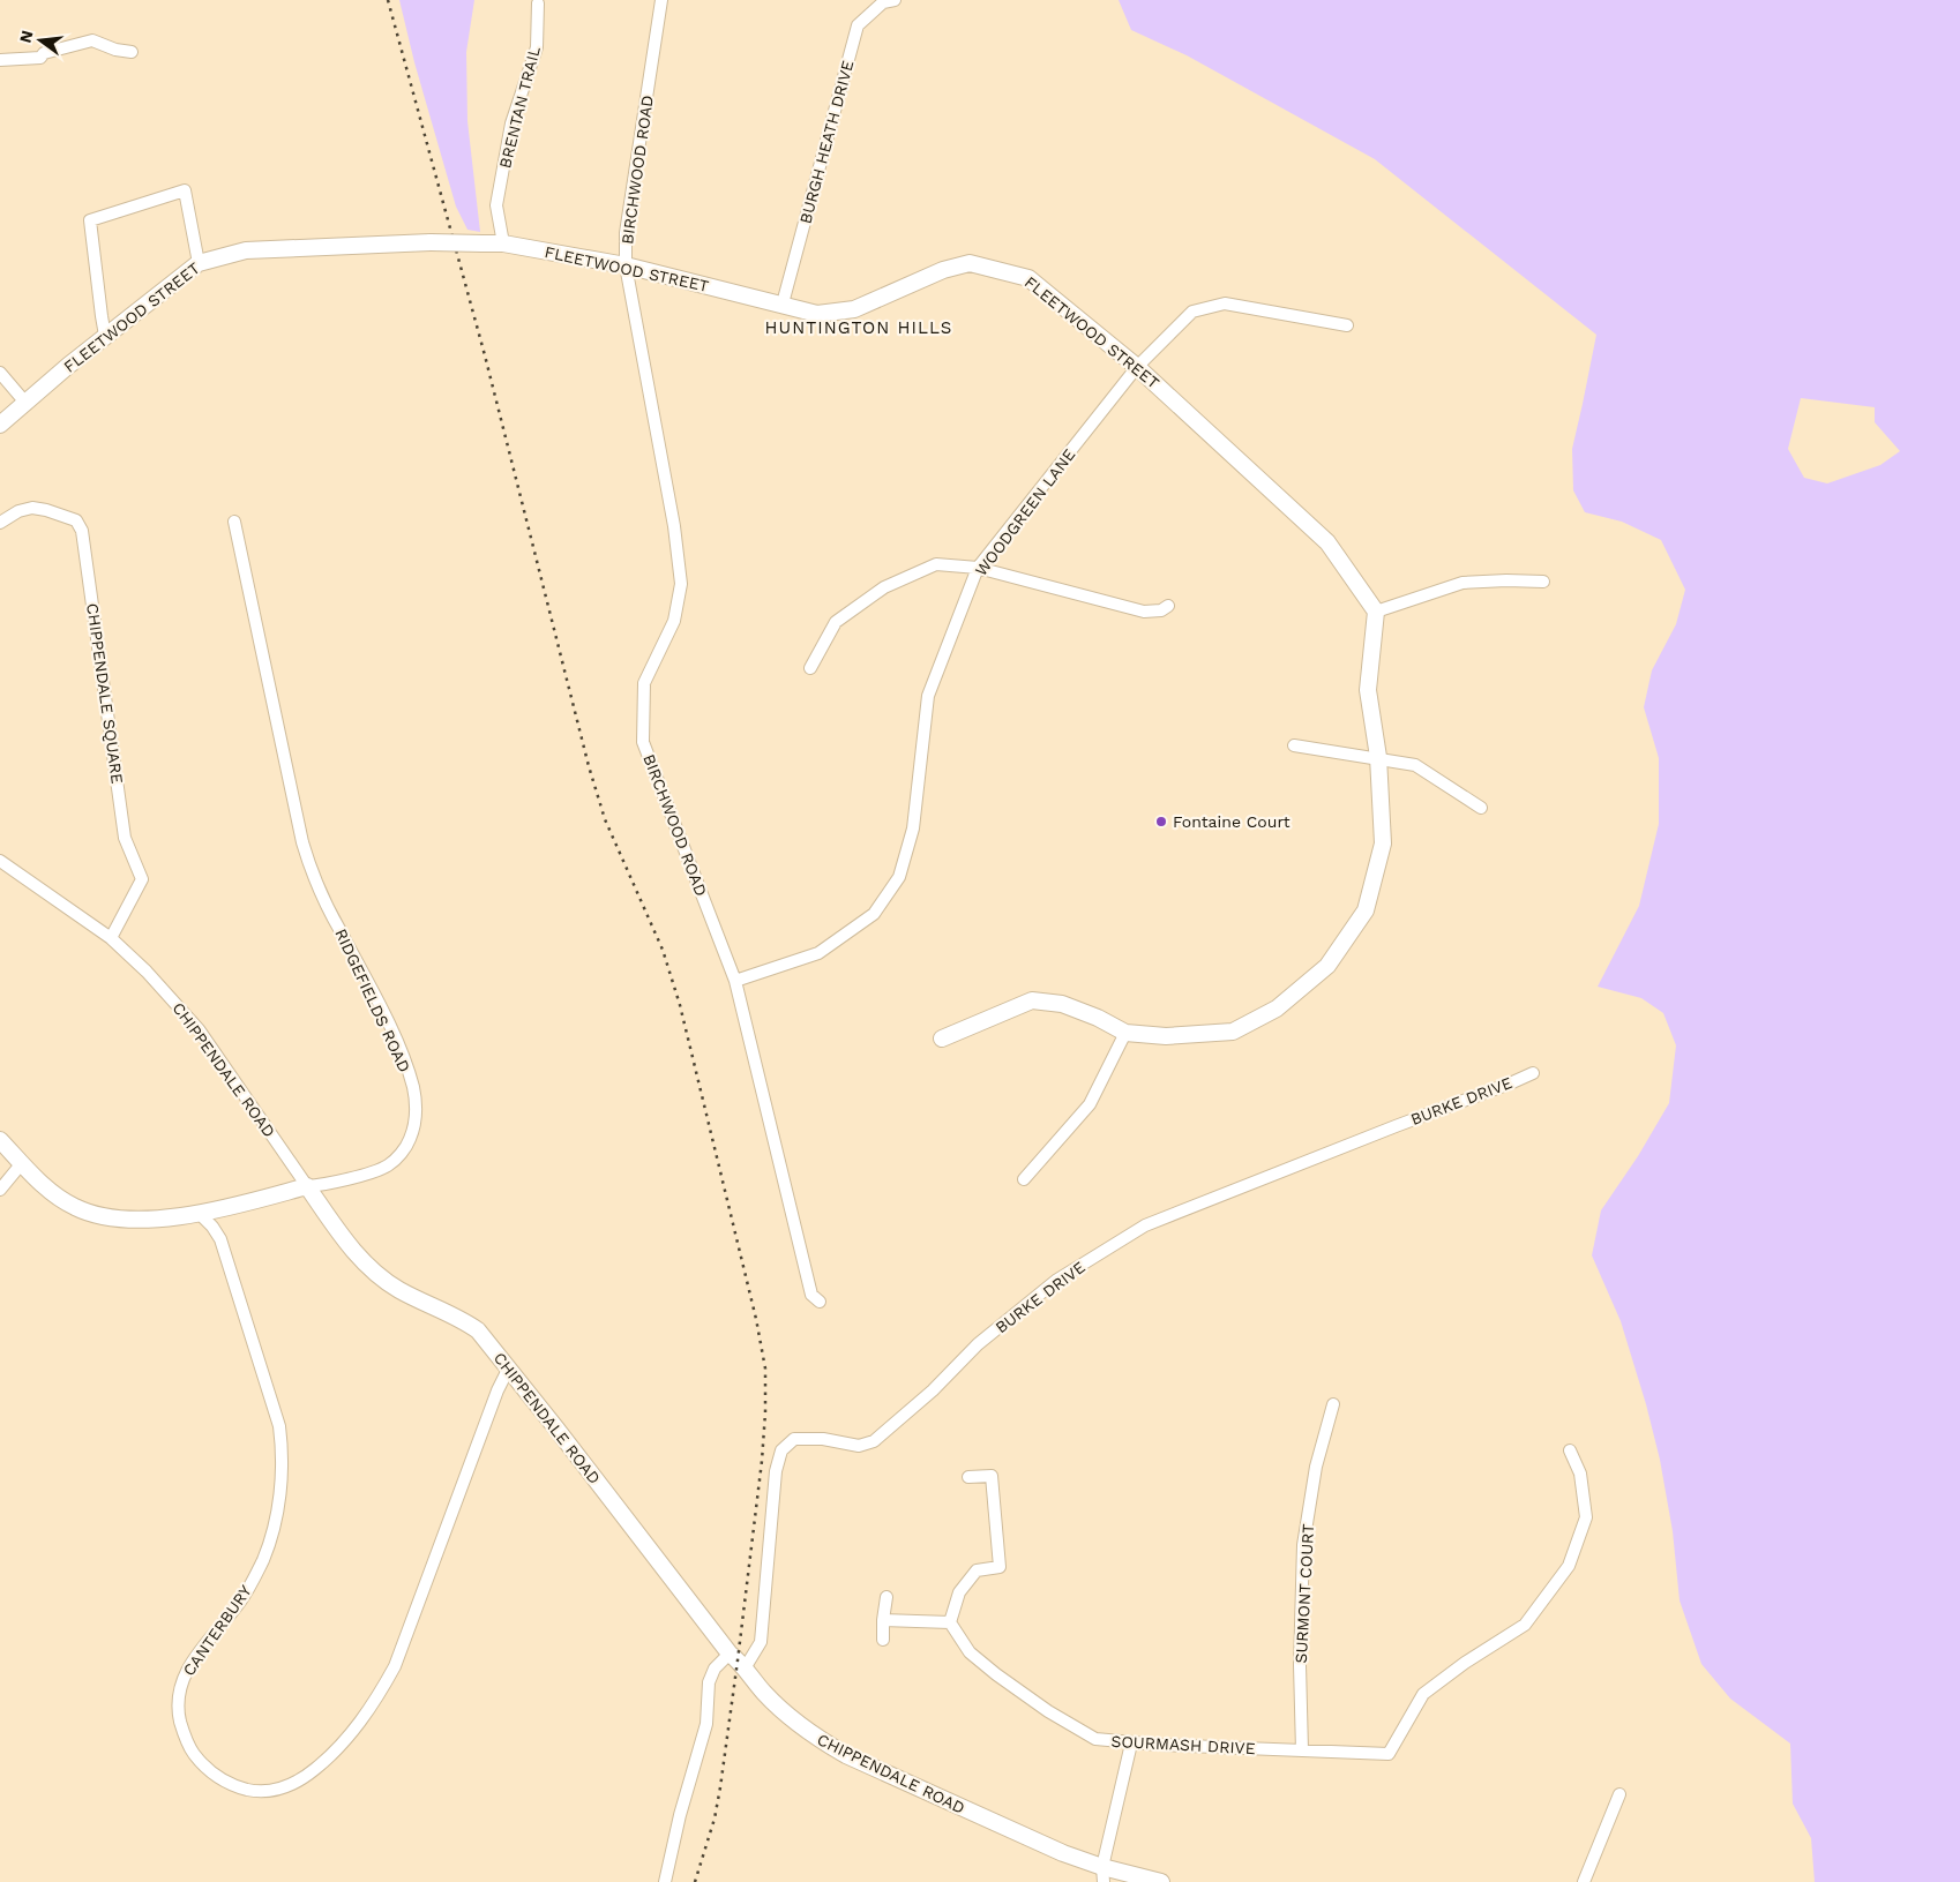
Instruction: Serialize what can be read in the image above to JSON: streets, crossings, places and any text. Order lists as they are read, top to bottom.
{
  "streets": {
    "street": [
      "BRENTAN TRAIL",
      "BURGH HEATH DRIVE",
      "BIRCHWOOD ROAD",
      "FLEETWOOD STREET",
      "WOODGREEN LANE",
      "CHIPPENDALE SQUARE",
      "RIDGEFIELDS ROAD",
      "CHIPPENDALE ROAD",
      "BURKE DRIVE",
      "SURMONT COURT",
      "CANTERBURY",
      "SOURMASH DRIVE"
    ]
  },
  "crossings": [
    ["BRENTAN TRAIL", "FLEETWOOD STREET"],
    ["BURGH HEATH DRIVE", "FLEETWOOD STREET"],
    ["BIRCHWOOD ROAD", "FLEETWOOD STREET"],
    ["BIRCHWOOD ROAD", "WOODGREEN LANE"],
    ["FLEETWOOD STREET", "WOODGREEN LANE"],
    ["CHIPPENDALE SQUARE", "CHIPPENDALE ROAD"],
    ["RIDGEFIELDS ROAD", "CHIPPENDALE ROAD"],
    ["RIDGEFIELDS ROAD", "CANTERBURY"],
    ["CHIPPENDALE ROAD", "BURKE DRIVE"],
    ["CHIPPENDALE ROAD", "CANTERBURY"],
    ["SURMONT COURT", "SOURMASH DRIVE"]
  ],
  "districts": ["HUNTINGTON HILLS"],
  "places": ["Fontaine Court"],
  "north": "left"
}
